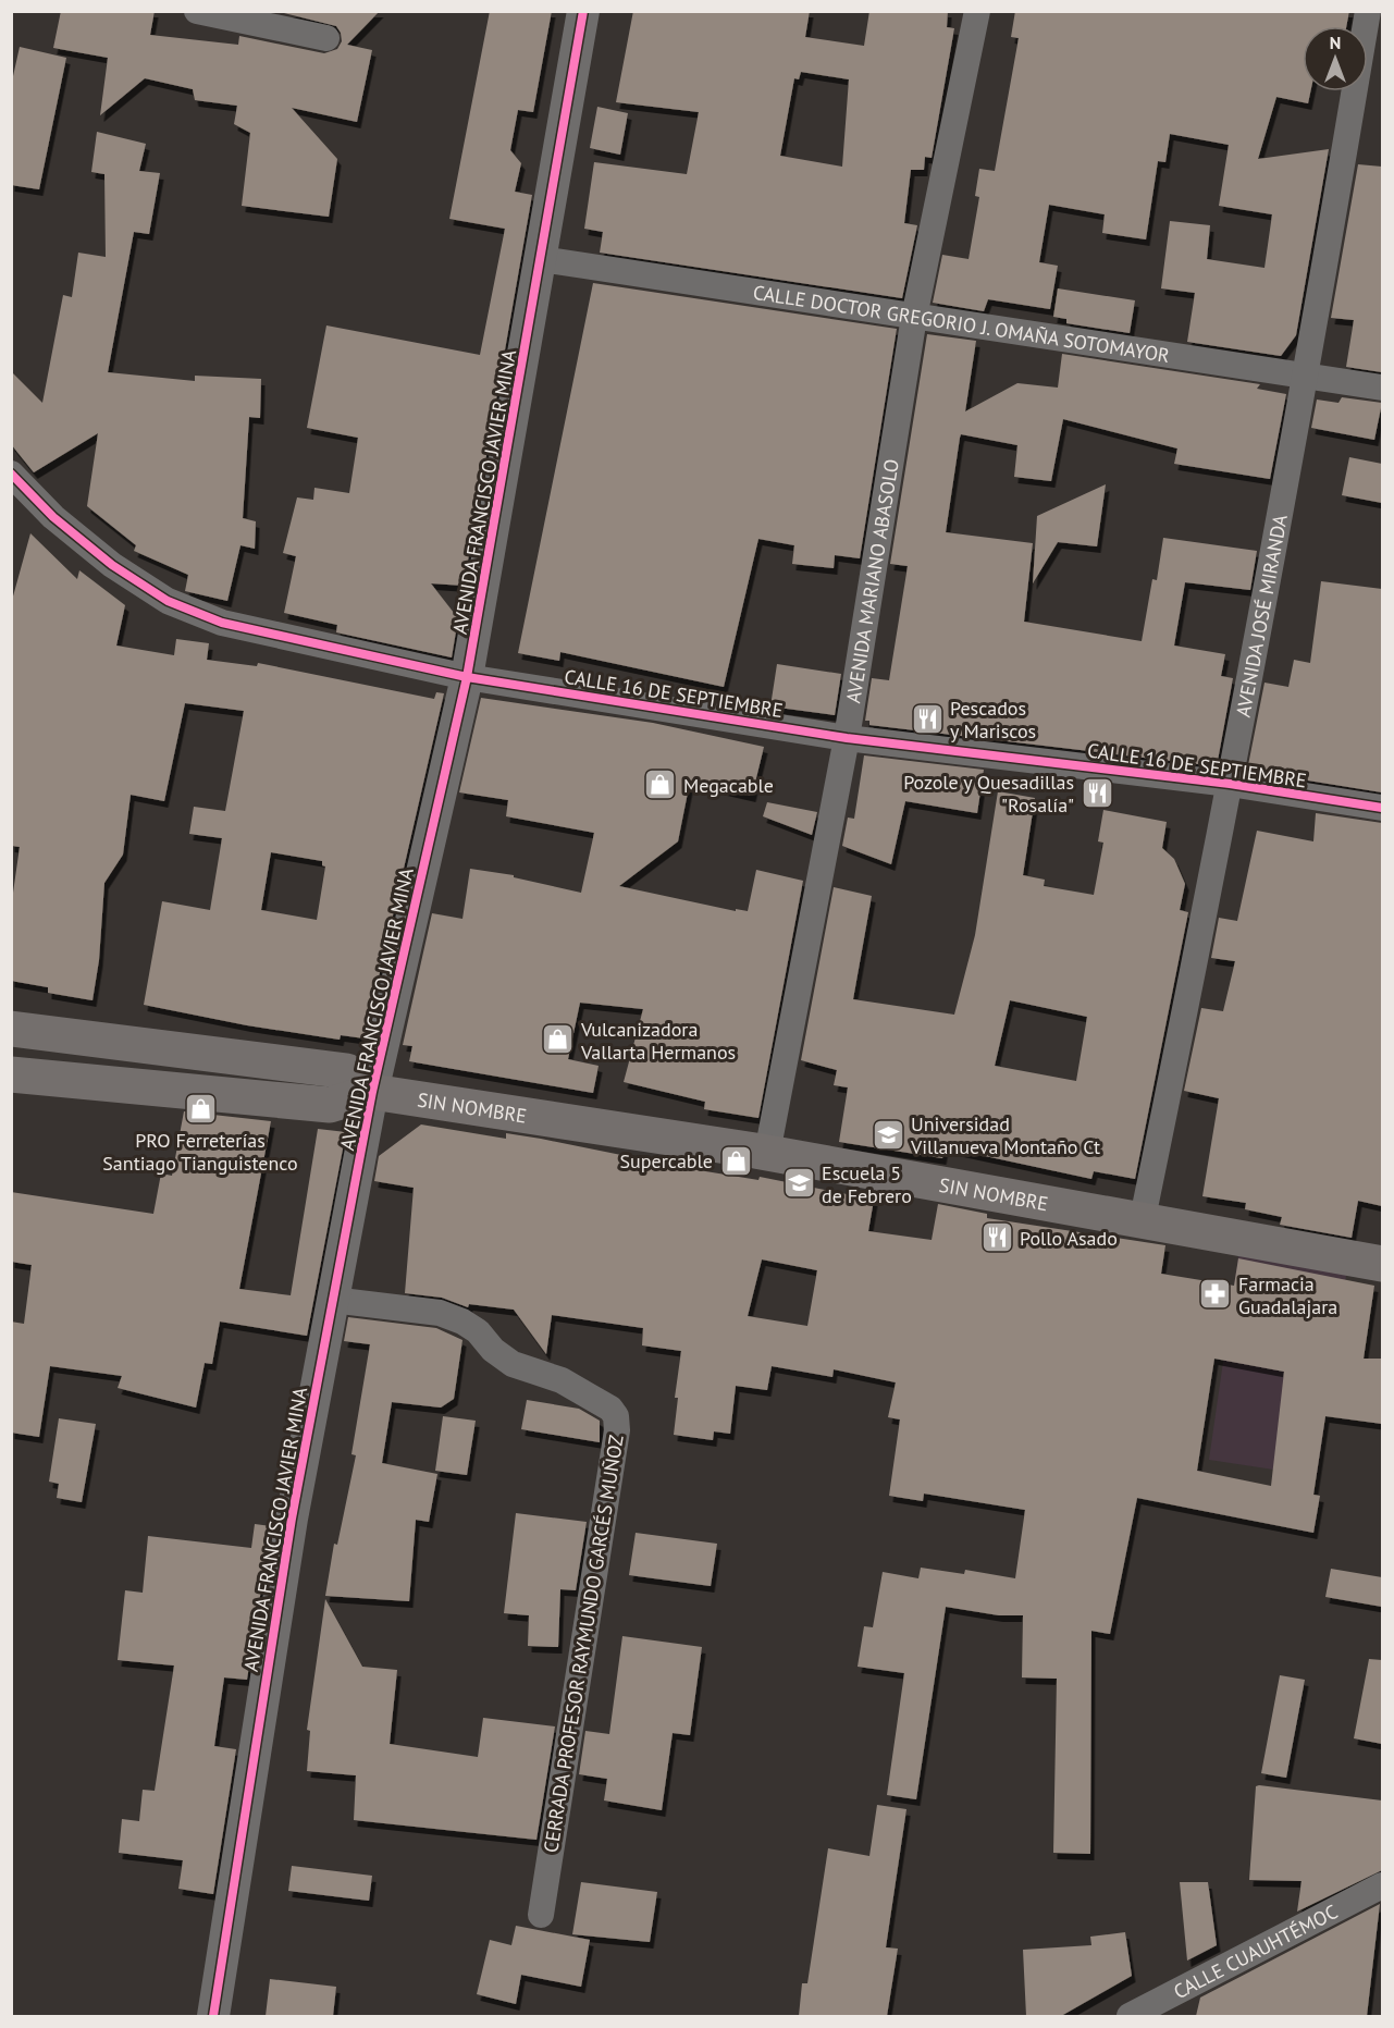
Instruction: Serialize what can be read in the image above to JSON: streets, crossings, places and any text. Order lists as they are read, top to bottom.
{
  "streets": {
    "main road": ["SIN NOMBRE"],
    "street": [
      "CALLE DOCTOR GREGORIO J. OMAÑA SOTOMAYOR",
      "AVENIDA FRANCISCO JAVIER MINA",
      "AVENIDA MARIANO ABASOLO",
      "AVENIDA JOSÉ MIRANDA",
      "CALLE 16 DE SEPTIEMBRE",
      "CERRADA PROFESOR RAYMUNDO GARCÉS MUÑOZ",
      "CALLE CUAUHTÉMOC"
    ]
  },
  "crossings": [
    ["CALLE DOCTOR GREGORIO J. OMAÑA SOTOMAYOR", "AVENIDA FRANCISCO JAVIER MINA"],
    ["CALLE DOCTOR GREGORIO J. OMAÑA SOTOMAYOR", "AVENIDA MARIANO ABASOLO"],
    ["CALLE DOCTOR GREGORIO J. OMAÑA SOTOMAYOR", "AVENIDA JOSÉ MIRANDA"],
    ["AVENIDA FRANCISCO JAVIER MINA", "CALLE 16 DE SEPTIEMBRE"],
    ["AVENIDA FRANCISCO JAVIER MINA", "SIN NOMBRE"],
    ["AVENIDA FRANCISCO JAVIER MINA", "CERRADA PROFESOR RAYMUNDO GARCÉS MUÑOZ"],
    ["AVENIDA MARIANO ABASOLO", "CALLE 16 DE SEPTIEMBRE"],
    ["AVENIDA MARIANO ABASOLO", "SIN NOMBRE"],
    ["AVENIDA JOSÉ MIRANDA", "CALLE 16 DE SEPTIEMBRE"],
    ["AVENIDA JOSÉ MIRANDA", "SIN NOMBRE"]
  ],
  "places": {
    "restaurant": ["Pescados y Mariscos", "Pozole y Quesadillas \"Rosalía\"", "Pollo Asado"],
    "shop": [
      "Megacable",
      "Vulcanizadora Vallarta Hermanos",
      "PRO Ferreterías Santiago Tianguistenco",
      "Supercable"
    ],
    "school or university": ["Universidad Villanueva Montaño Ct", "Escuela 5 de Febrero"],
    "pharmacy": ["Farmacia Guadalajara"]
  },
  "north": "top"
}
